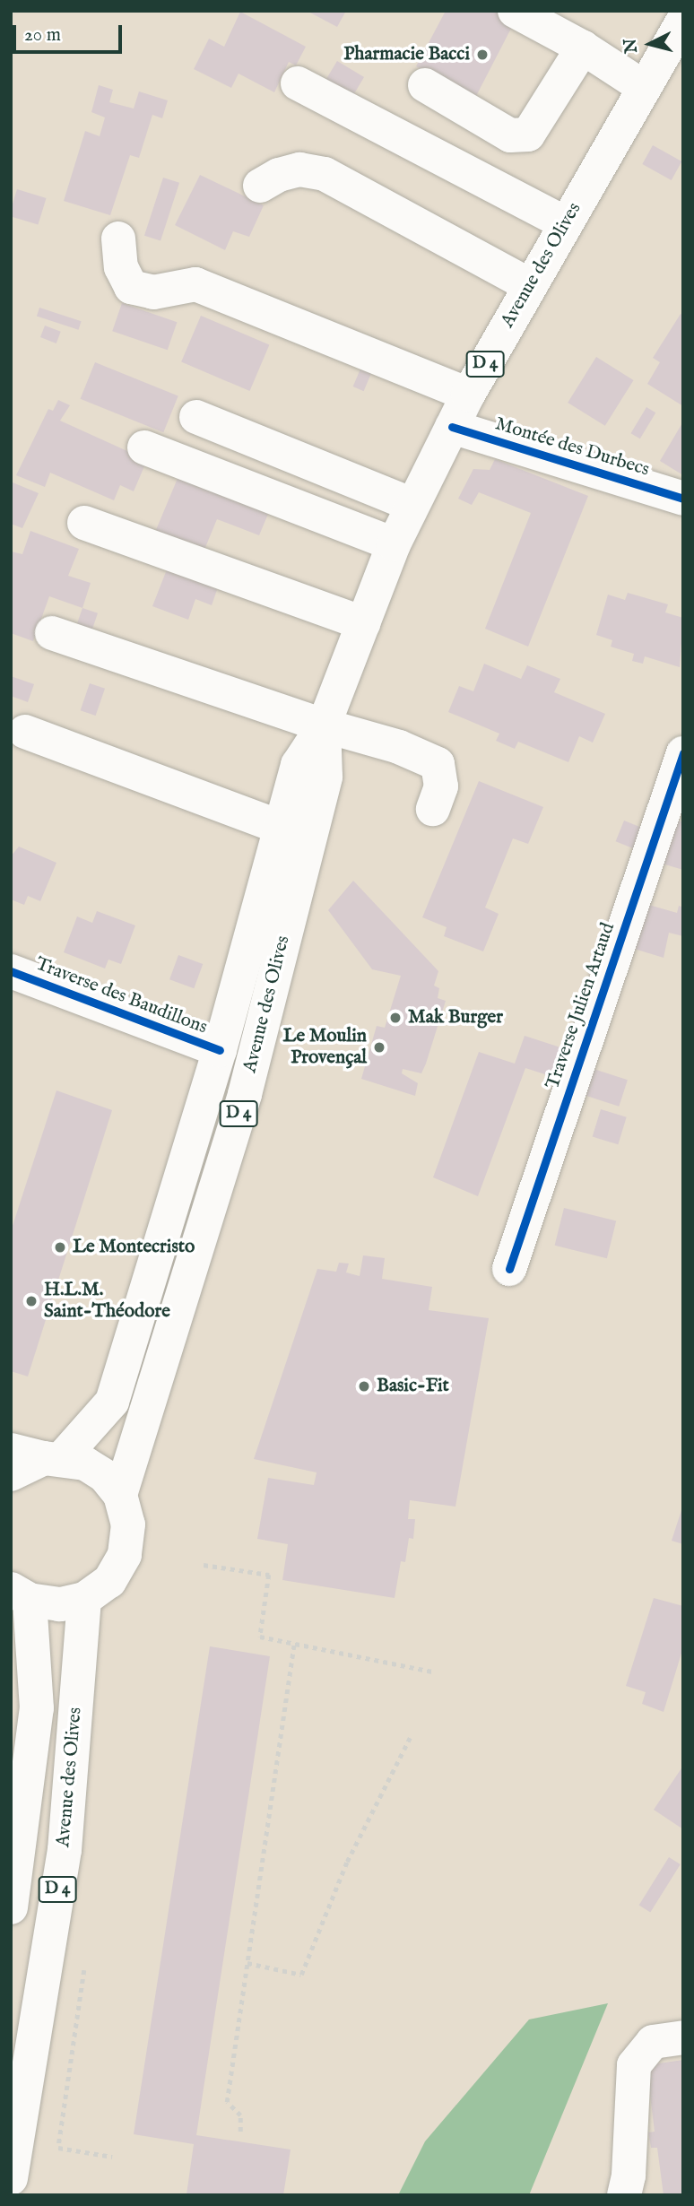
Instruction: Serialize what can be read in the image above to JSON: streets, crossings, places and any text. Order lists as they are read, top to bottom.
{
  "streets": {
    "main road": [
      "Avenue des Olives",
      "D 4",
      "Montée des Durbecs",
      "Traverse des Baudillons",
      "Traverse Julien Artaud"
    ]
  },
  "crossings": [
    ["Avenue des Olives", "Montée des Durbecs"],
    ["Avenue des Olives", "Traverse des Baudillons"]
  ],
  "places": [
    "Pharmacie Bacci",
    "Mak Burger",
    "Le Moulin Provençal",
    "Le Montecristo",
    "H.L.M. Saint-Théodore",
    "Basic-Fit"
  ],
  "scale_bar": "20 m",
  "north": "left"
}
